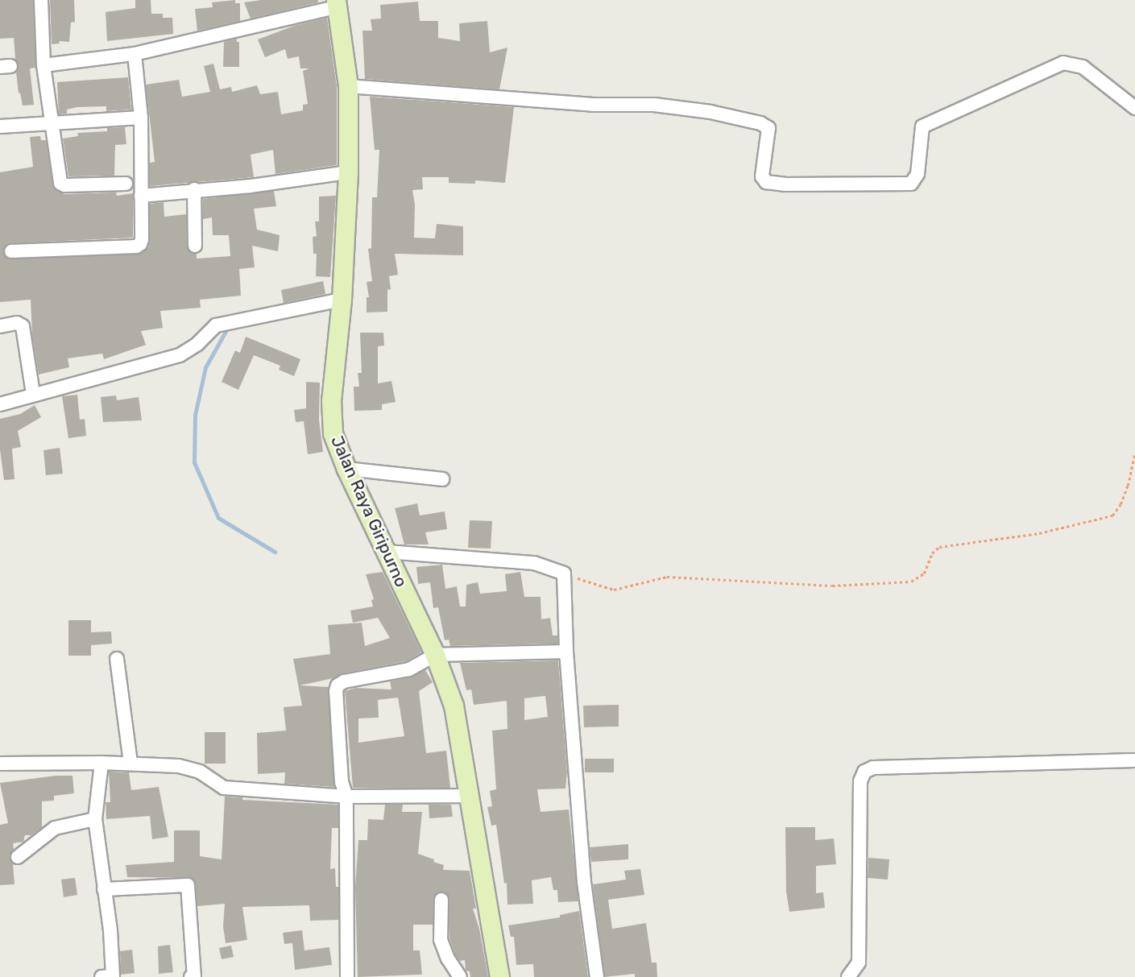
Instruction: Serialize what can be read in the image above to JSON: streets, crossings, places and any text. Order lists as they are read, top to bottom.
{
  "streets": {
    "main road": ["Jalan Raya Giripurno"]
  }
}
